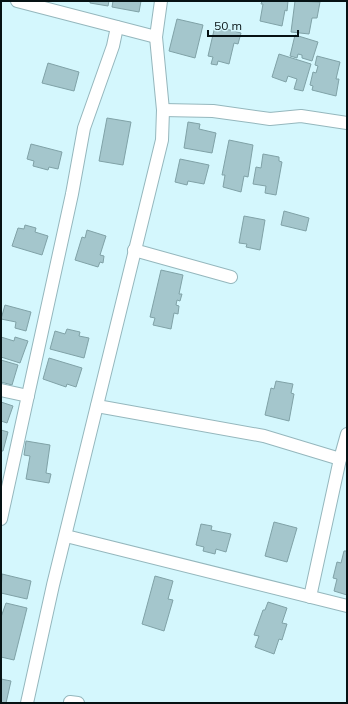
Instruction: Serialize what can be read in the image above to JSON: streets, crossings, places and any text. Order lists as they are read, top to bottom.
{
  "scale_bar": "50 m"
}
